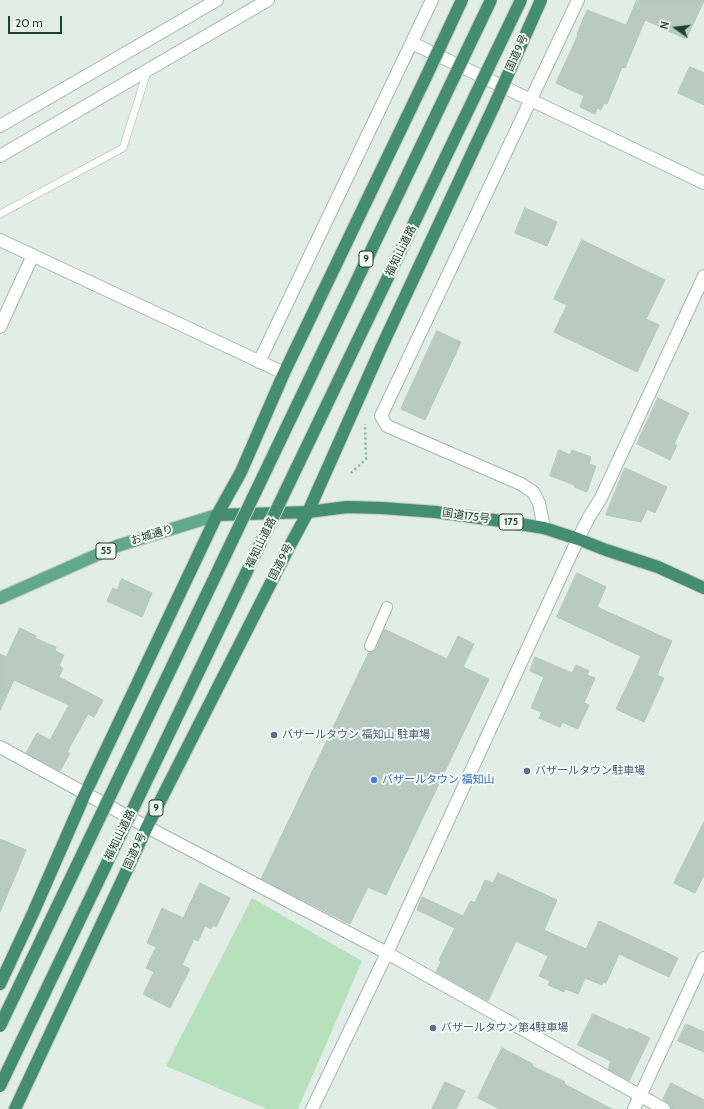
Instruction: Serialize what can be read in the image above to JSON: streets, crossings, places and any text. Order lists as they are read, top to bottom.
{
  "streets": {
    "highway": [
      "国道9号",
      "福知山道路",
      "9",
      "国道175号",
      "175"
    ],
    "main road": ["お城通り", "55"]
  },
  "crossings": [
    ["国道9号", "国道175号"],
    ["9", "国道175号"],
    ["9", "お城通り"],
    ["国道175号", "お城通り"]
  ],
  "places": [
    "バザールタウン 福知山 駐車場",
    "バザールタウン駐車場",
    "バザールタウン 福知山",
    "バザールタウン第4駐車場"
  ],
  "scale_bar": "20 m",
  "north": "left"
}
